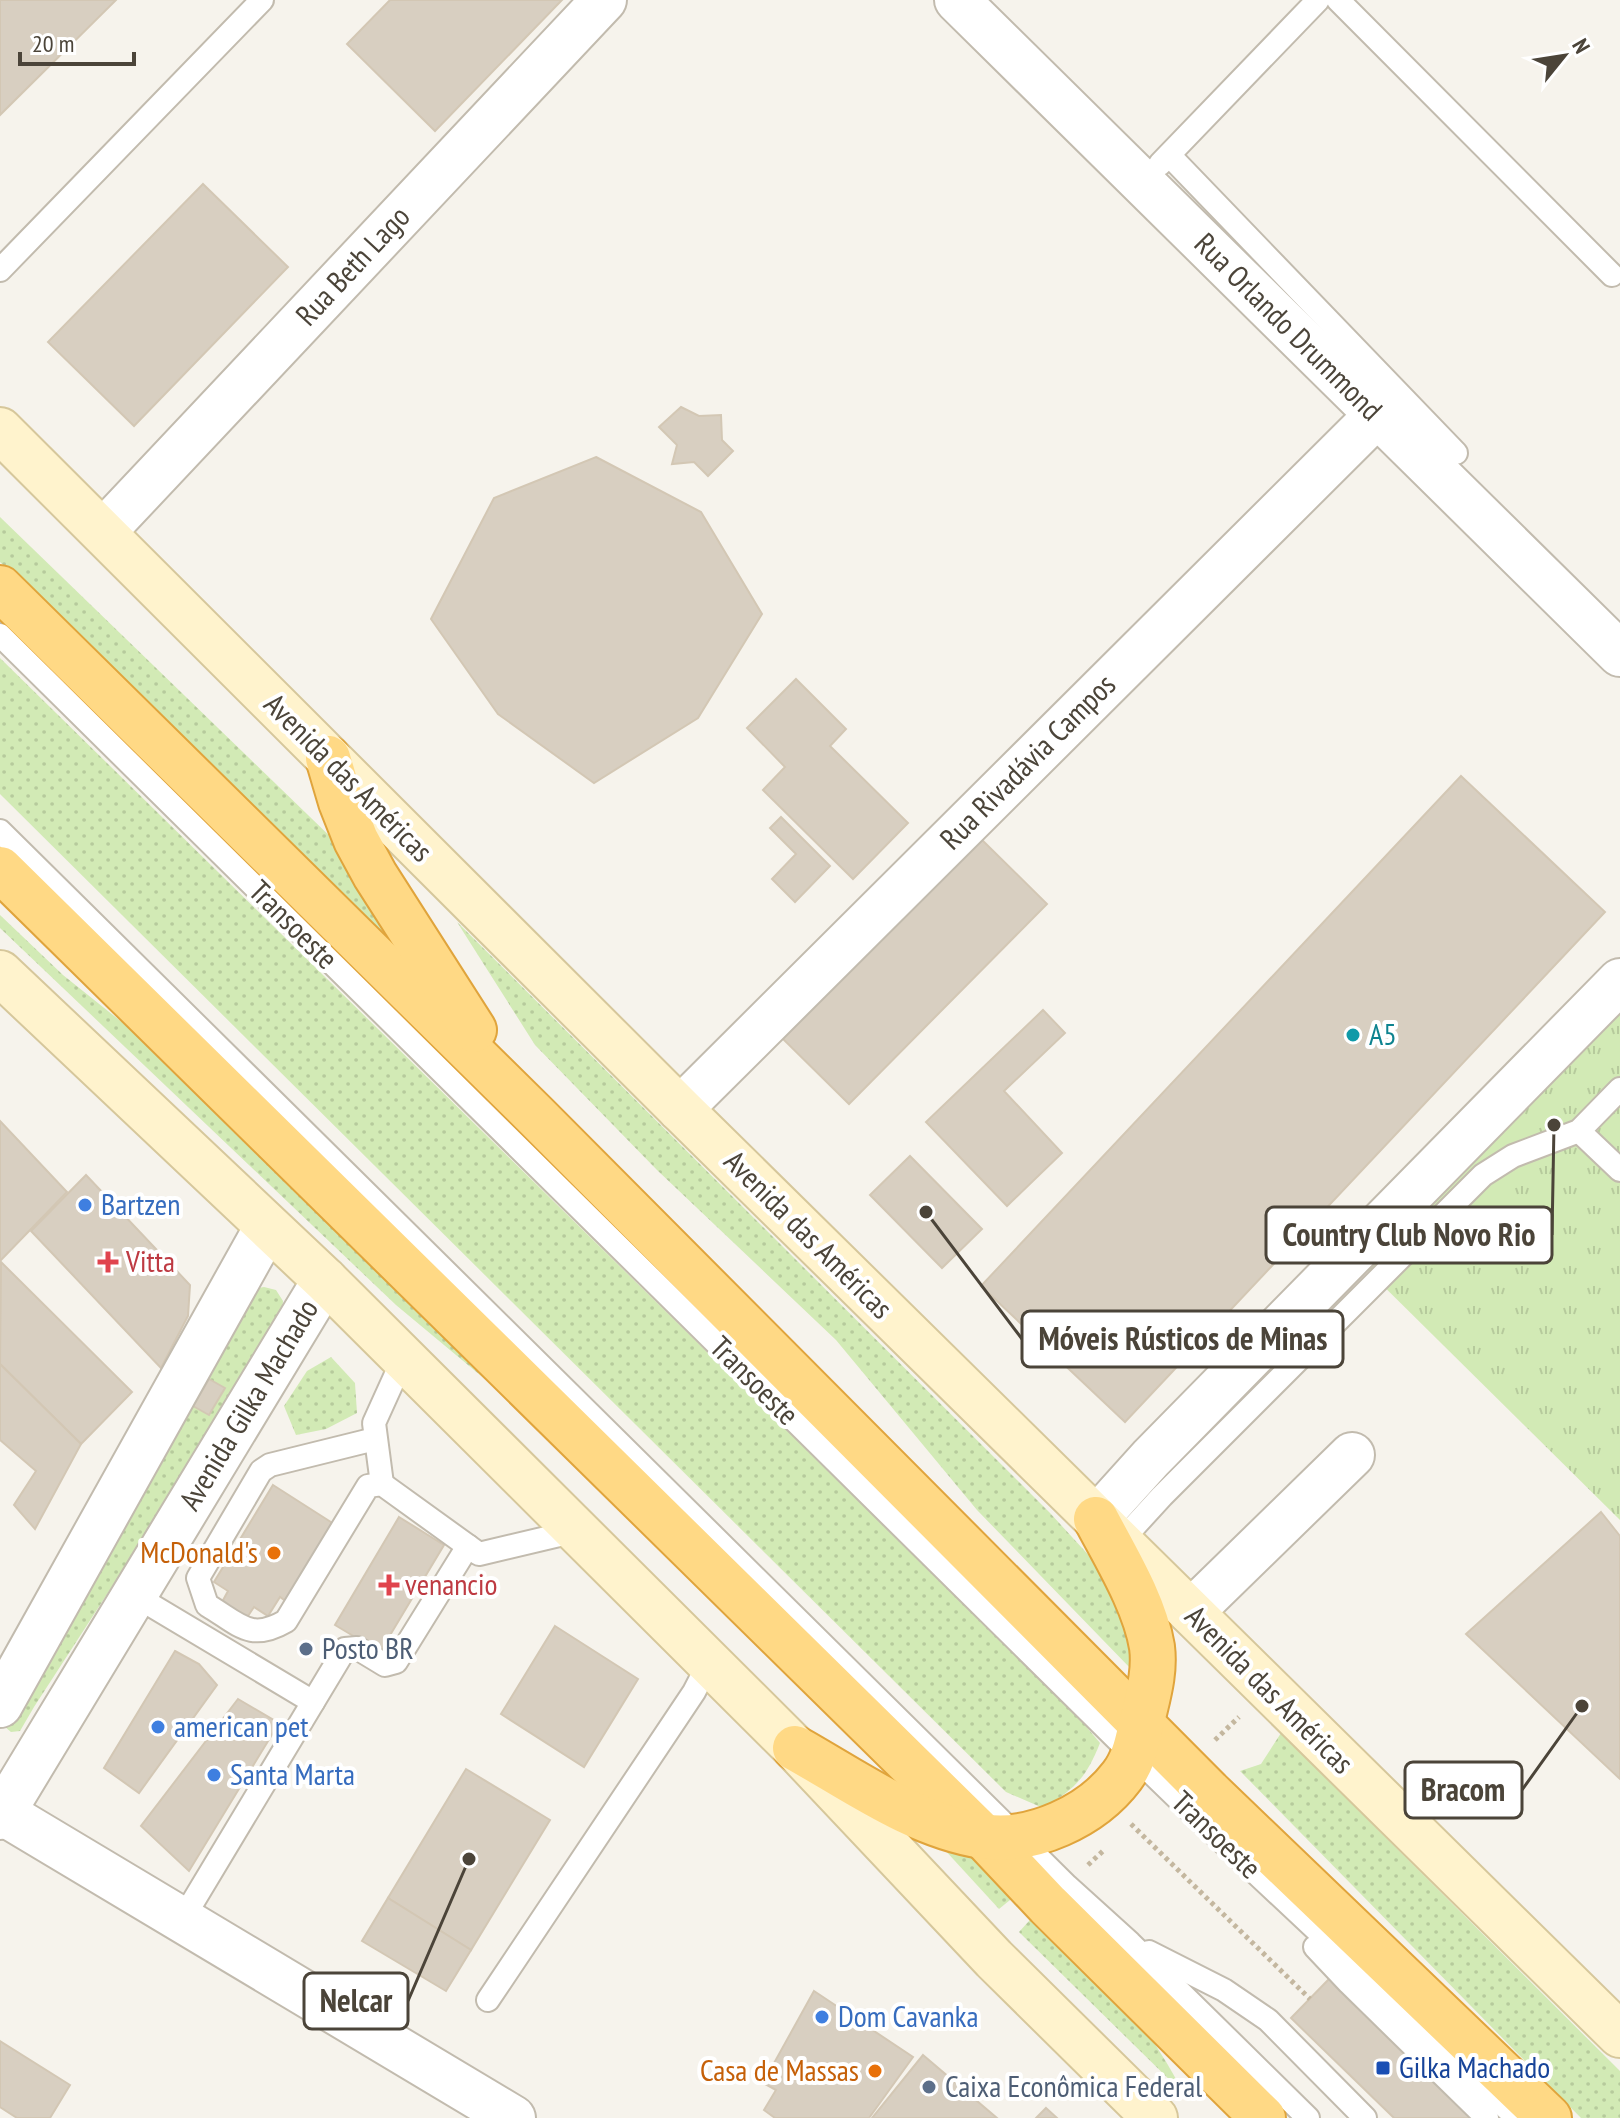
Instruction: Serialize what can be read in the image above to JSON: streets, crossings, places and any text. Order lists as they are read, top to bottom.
{
  "streets": {
    "main road": ["Avenida das Américas"],
    "street": [
      "Rua Beth Lago",
      "Rua Orlando Drummond",
      "Rua Rivadávia Campos",
      "Avenida Gilka Machado"
    ],
    "lane": ["Transoeste"]
  },
  "crossings": [
    ["Rua Beth Lago", "Avenida das Américas"],
    ["Rua Orlando Drummond", "Rua Rivadávia Campos"],
    ["Rua Rivadávia Campos", "Avenida das Américas"]
  ],
  "places": {
    "other": [
      "A5",
      "Country Club Novo Rio",
      "Bartzen",
      "Móveis Rústicos de Minas",
      "McDonald's",
      "Posto BR",
      "Bracom",
      "american pet",
      "Santa Marta",
      "Nelcar",
      "Dom Cavanka",
      "Casa de Massas",
      "Caixa Econômica Federal"
    ],
    "health": ["Vitta", "venancio"],
    "transit": ["Gilka Machado"]
  },
  "scale_bar": "20 m",
  "north": "top right"
}
